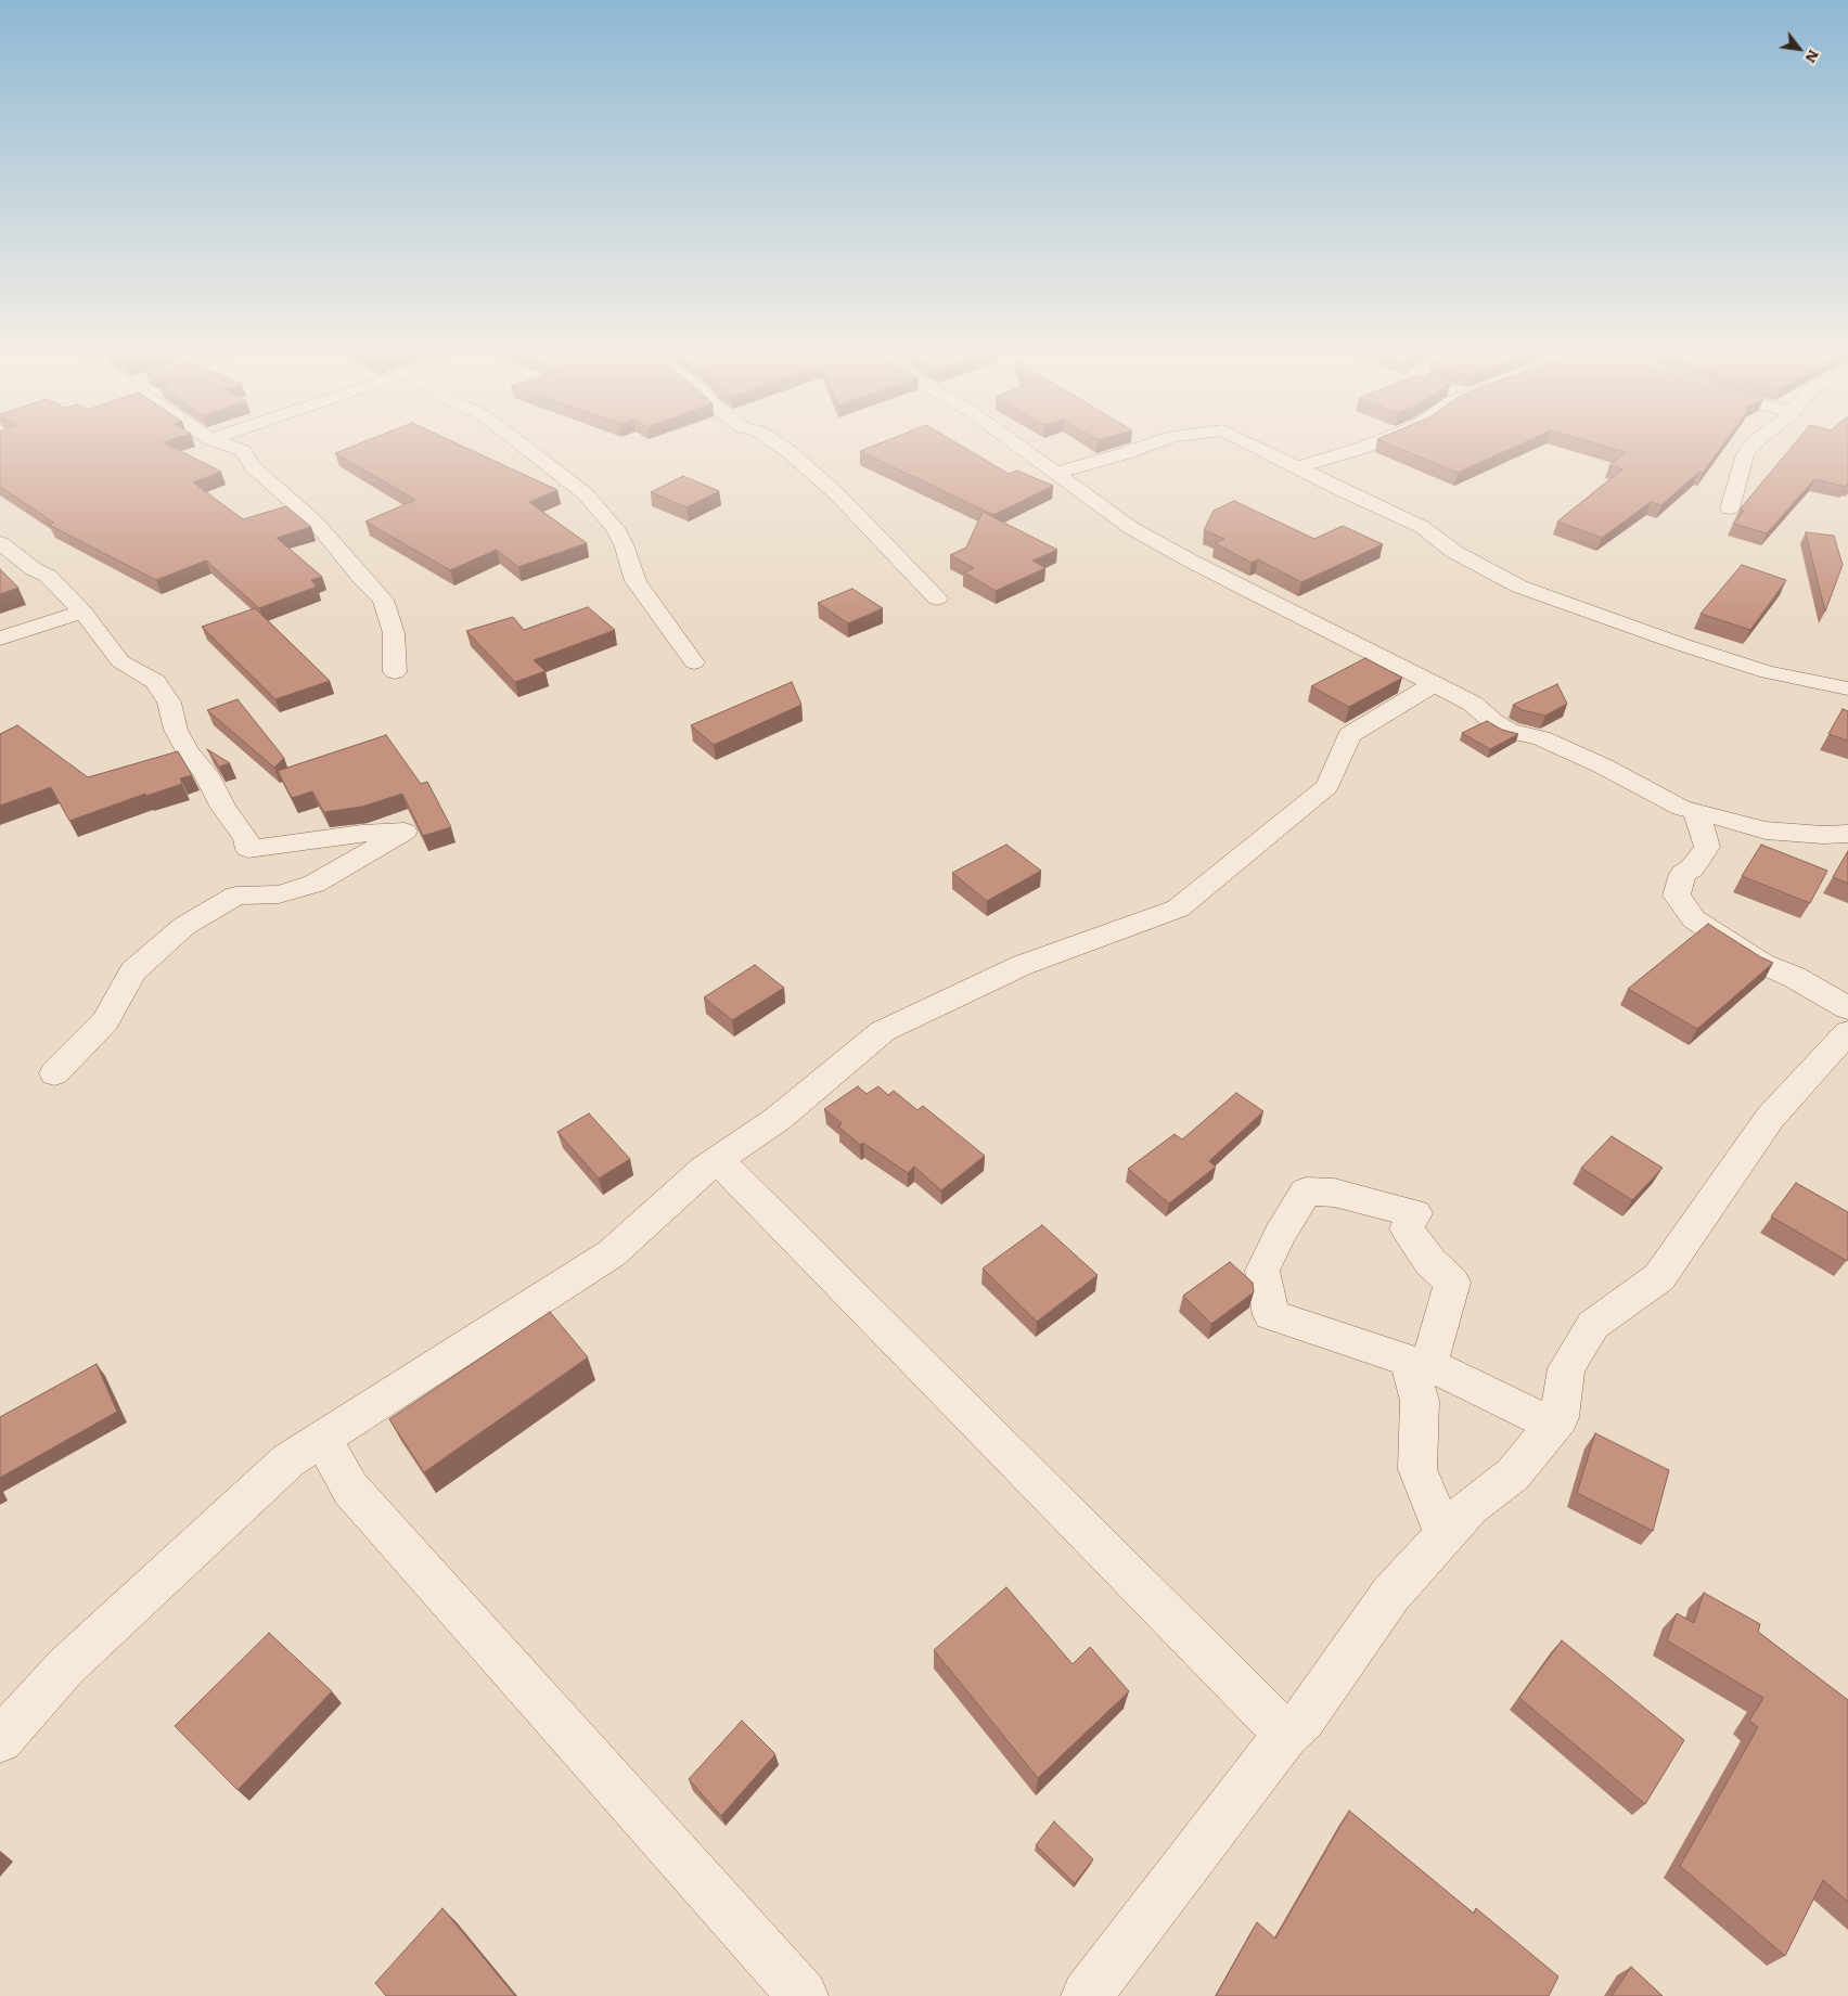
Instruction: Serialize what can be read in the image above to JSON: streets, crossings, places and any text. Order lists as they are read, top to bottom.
{
  "north": "bottom right"
}
